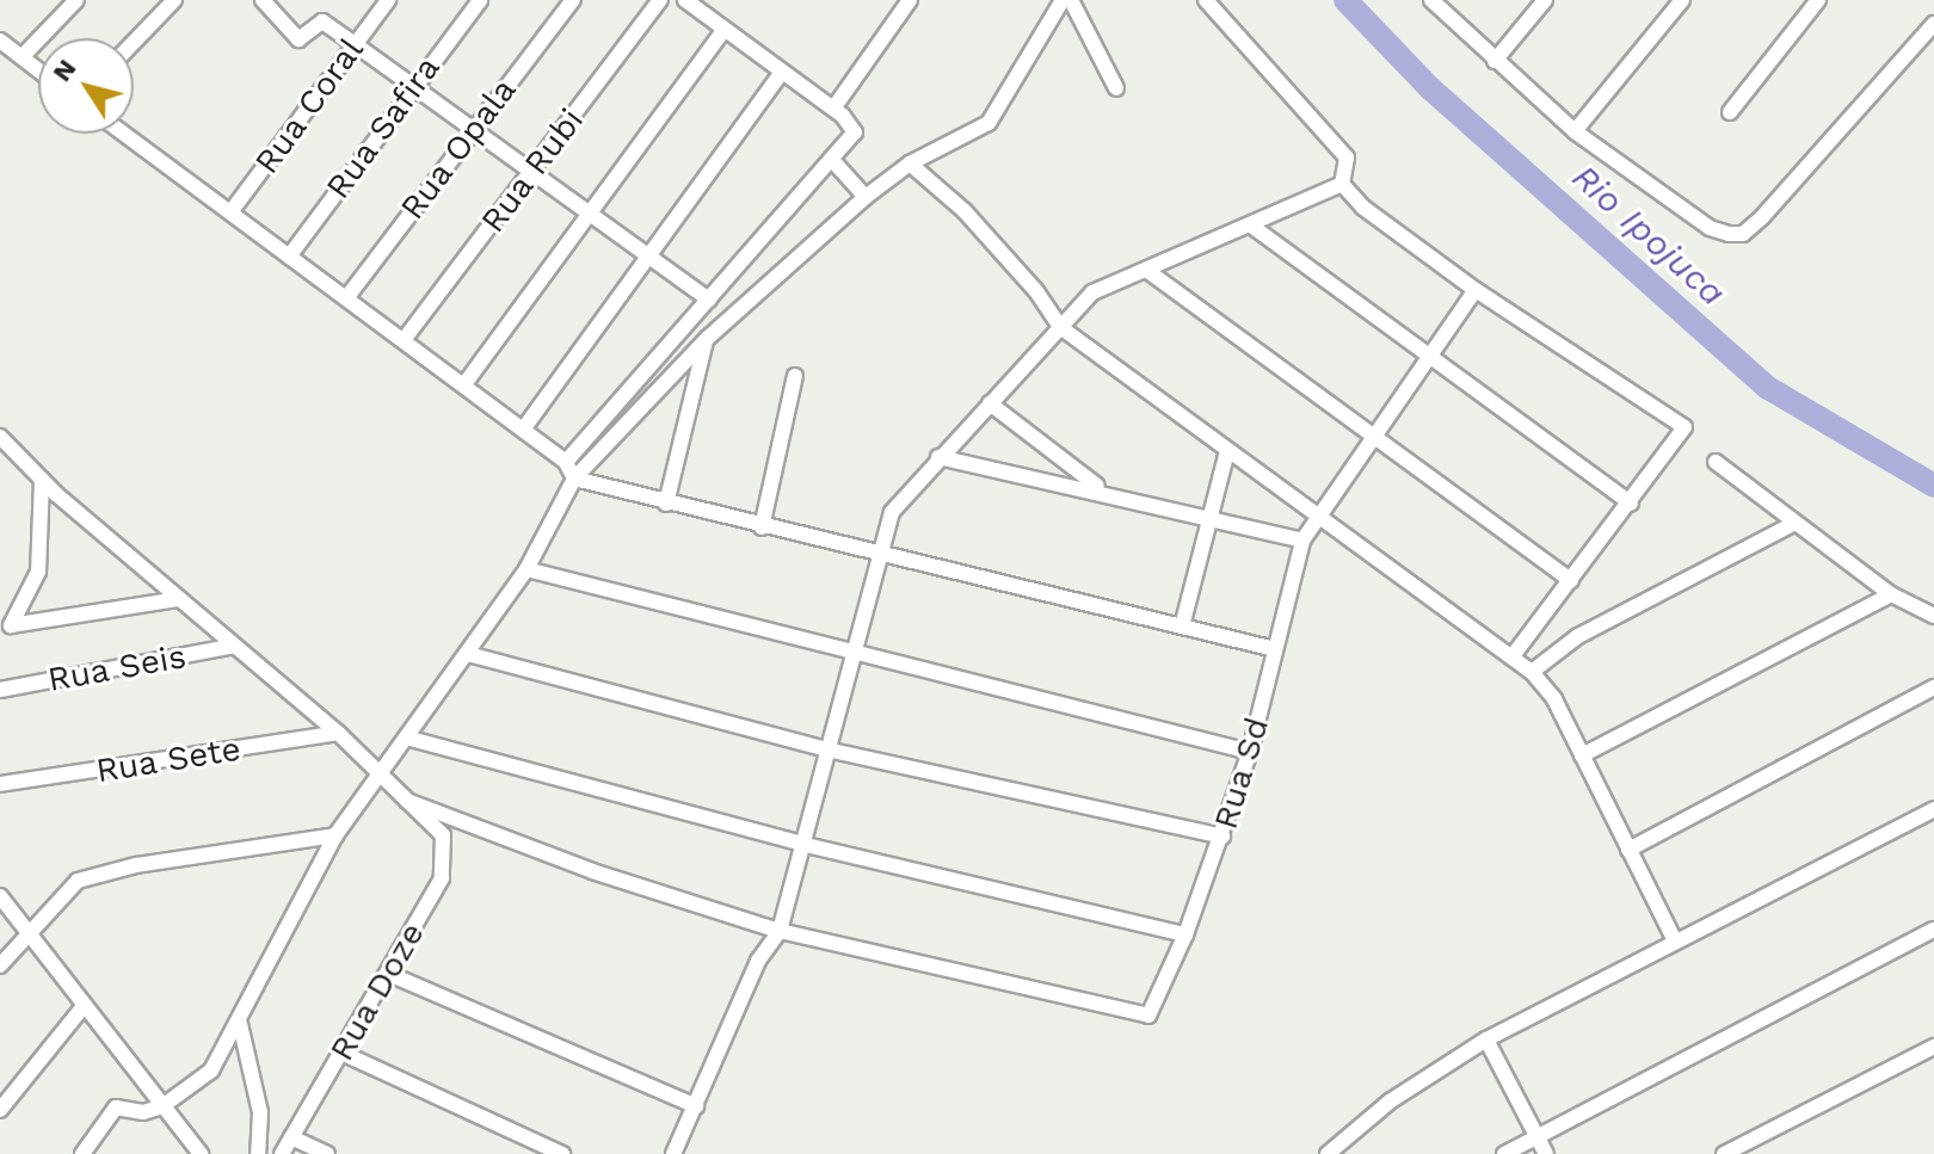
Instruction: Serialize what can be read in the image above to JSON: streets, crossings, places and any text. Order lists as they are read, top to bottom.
{
  "streets": {
    "street": [
      "Rua Coral",
      "Rua Safira",
      "Rua Opala",
      "Rua Rubi",
      "Rua Seis",
      "Rua Sete",
      "Rua Sd",
      "Rua Doze"
    ]
  },
  "water": ["Rio Ipojuca"],
  "north": "top left"
}
